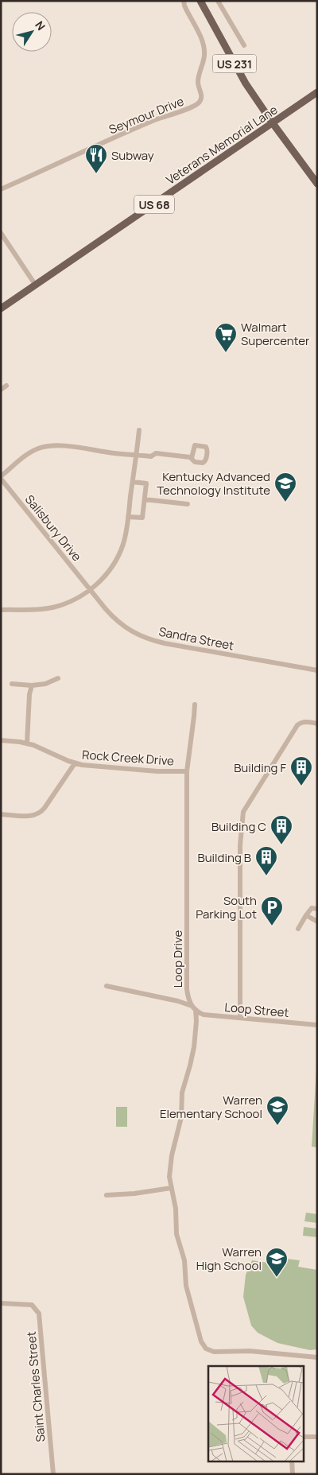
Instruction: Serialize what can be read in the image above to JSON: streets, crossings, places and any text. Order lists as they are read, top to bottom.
{
  "streets": {
    "main road": ["US 231", "Veterans Memorial Lane", "US 68"],
    "street": [
      "Seymour Drive",
      "Salisbury Drive",
      "Sandra Street",
      "Rock Creek Drive",
      "Loop Drive",
      "Loop Street",
      "Saint Charles Street"
    ]
  },
  "crossings": [
    ["US 231", "Veterans Memorial Lane"],
    ["Salisbury Drive", "Sandra Street"],
    ["Rock Creek Drive", "Loop Drive"],
    ["Loop Drive", "Loop Street"]
  ],
  "places": {
    "restaurant": ["Subway"],
    "supermarket": ["Walmart Supercenter"],
    "school or university": ["Kentucky Advanced Technology Institute", "Warren Elementary School", "Warren High School"],
    "building": ["Building F", "Building C", "Building B"],
    "parking": ["South Parking Lot"]
  },
  "north": "top right"
}
